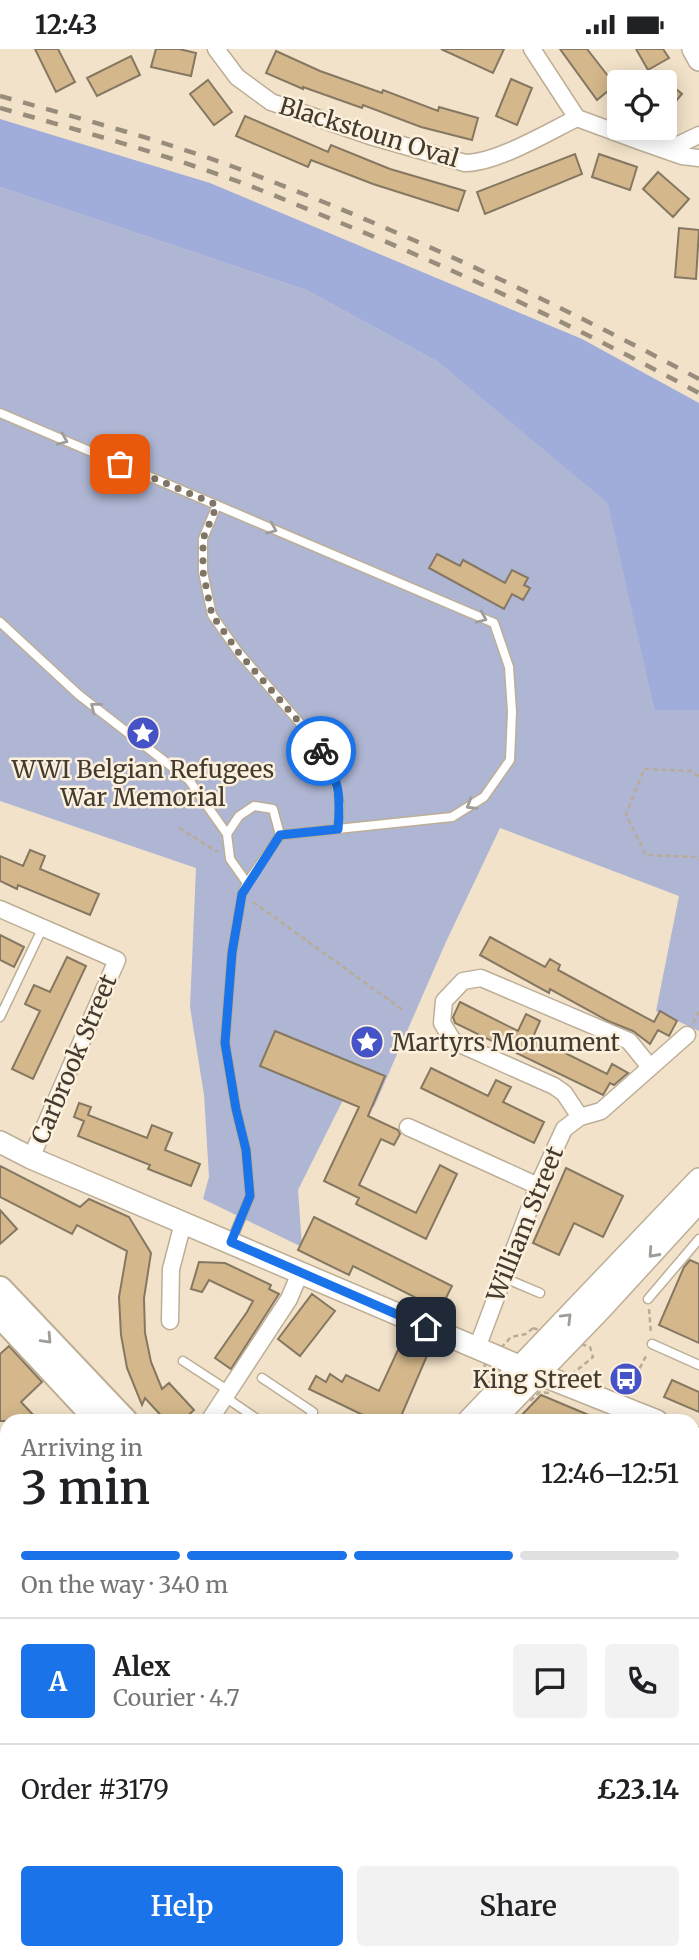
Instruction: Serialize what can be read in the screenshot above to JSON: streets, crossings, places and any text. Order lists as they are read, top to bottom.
{
  "streets": {
    "street": ["Blackstoun Oval", "Carbrook Street", "William Street"]
  },
  "places": {
    "place": ["WWI Belgian Refugees War Memorial", "Martyrs Monument"],
    "bus stop": ["King Street"]
  },
  "page": {
    "status": "12:43",
    "heading": ["3 min", "Arriving in", "12:46–12:51"],
    "panel": [
      "Alex",
      "Courier · 4.7",
      "Order #3179",
      "£23.14"
    ],
    "bar": "On the way · 340 m",
    "round": "A",
    "buttons": ["Help", "Share"]
  }
}
